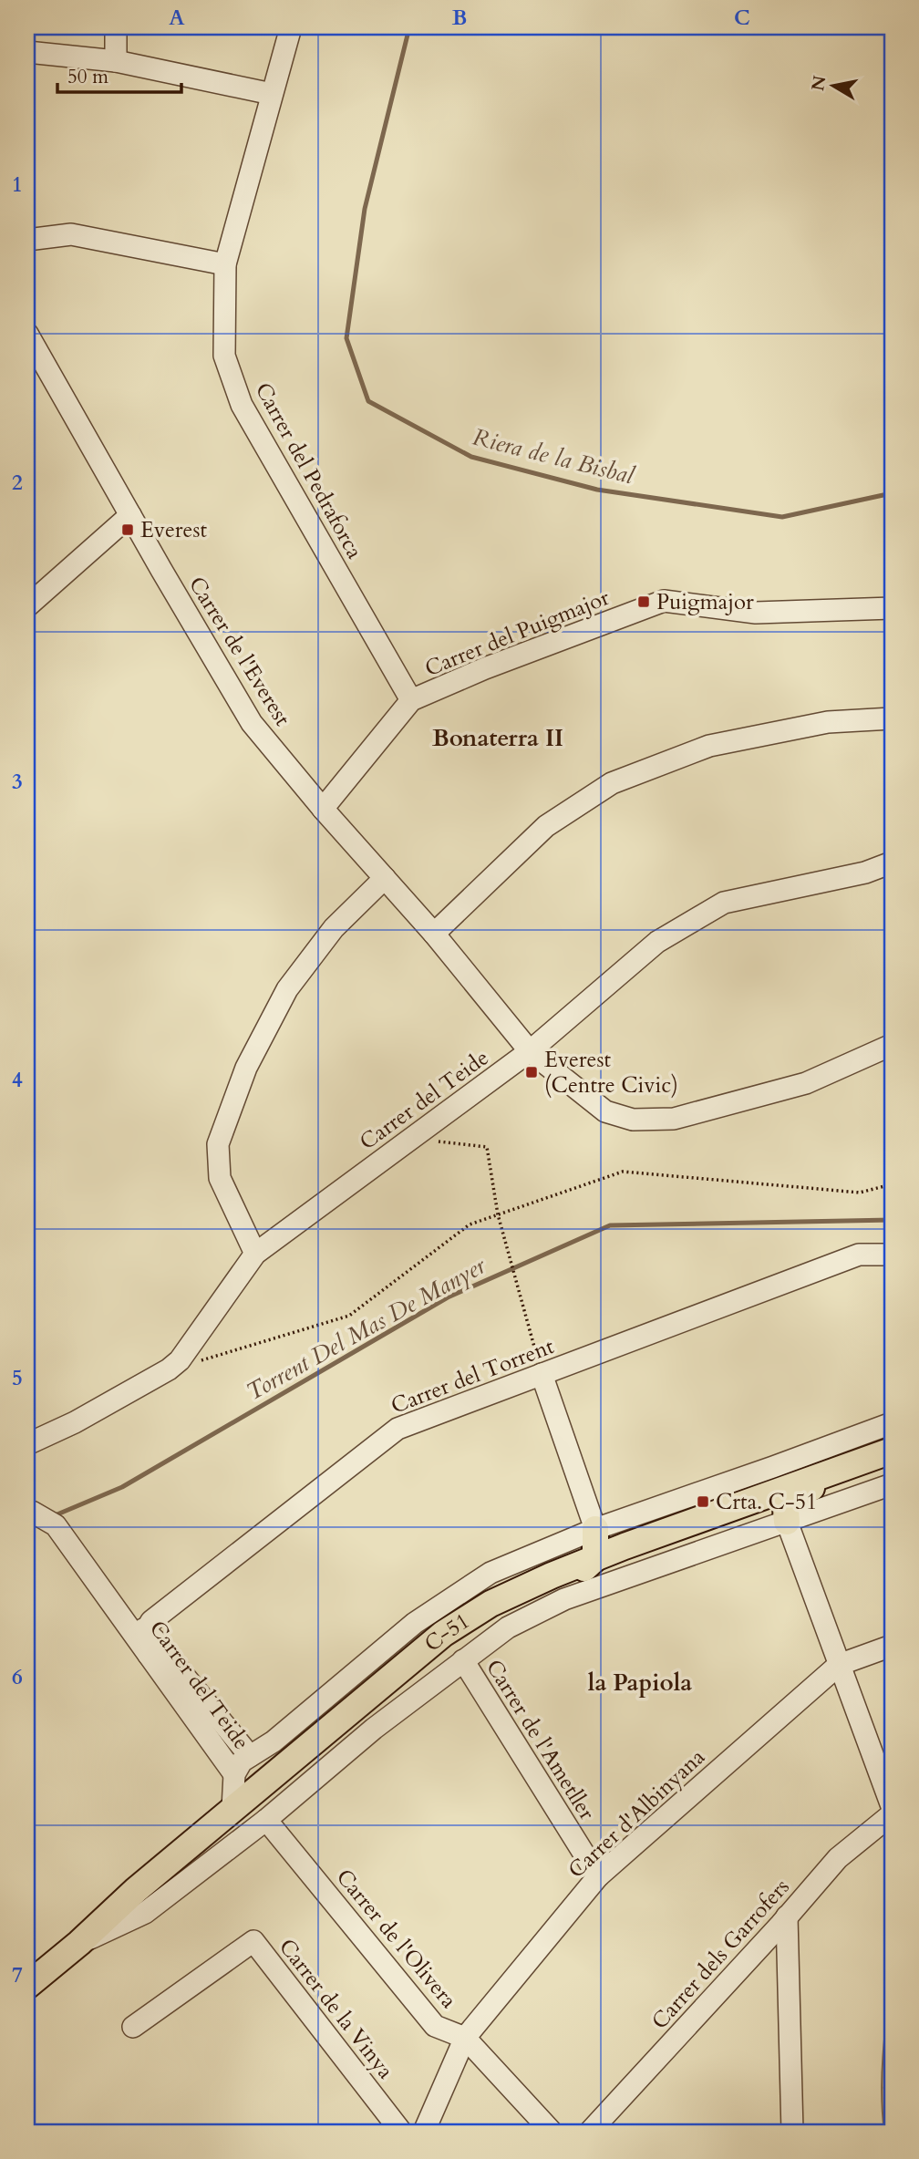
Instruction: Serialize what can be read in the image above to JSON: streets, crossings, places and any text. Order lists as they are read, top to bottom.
{
  "streets": {
    "main road": ["C-51"],
    "street": [
      "Carrer del Pedraforca",
      "Carrer del Puigmajor",
      "Carrer de l'Everest",
      "Carrer del Teide",
      "Carrer del Torrent",
      "Carrer de l'Ametller",
      "Carrer d'Albinyana",
      "Carrer de l'Olivera",
      "Carrer dels Garrofers",
      "Carrer de la Vinya"
    ]
  },
  "crossings": [
    ["Carrer del Pedraforca", "Carrer del Puigmajor"],
    ["Carrer del Puigmajor", "Carrer de l'Everest"],
    ["Carrer de l'Everest", "Carrer del Teide"],
    ["Carrer del Teide", "Carrer del Torrent"],
    ["C-51", "Carrer de l'Ametller"],
    ["Carrer de l'Ametller", "Carrer d'Albinyana"],
    ["Carrer d'Albinyana", "Carrer de l'Olivera"]
  ],
  "districts": ["Bonaterra II", "la Papiola"],
  "water": ["Riera de la Bisbal", "Torrent Del Mas De Manyer"],
  "places": {
    "transit": [
      "Everest",
      "Puigmajor",
      "Everest (Centre Civic)",
      "Crta. C-51"
    ]
  },
  "scale_bar": "50 m",
  "north": "left",
  "grid": {
    "columns": ["A", "B", "C"],
    "rows": [
      "1",
      "2",
      "3",
      "4",
      "5",
      "6",
      "7"
    ]
  }
}
